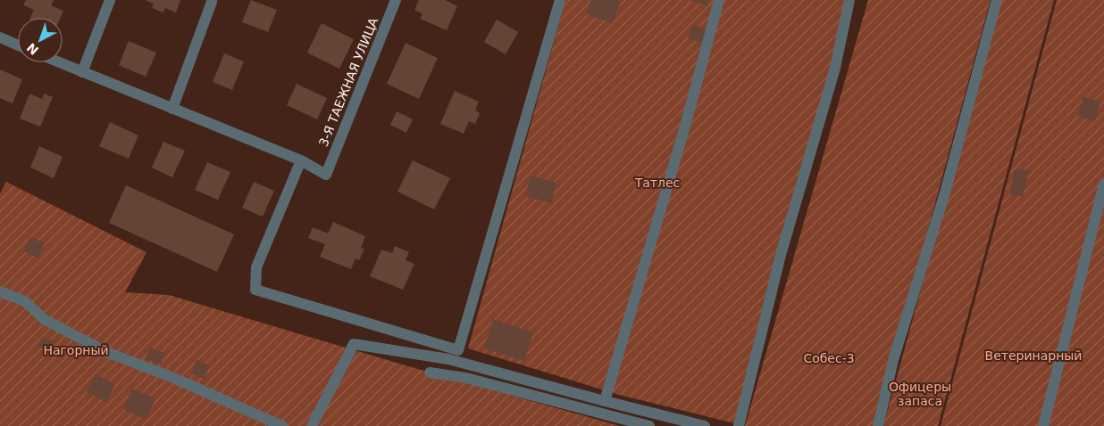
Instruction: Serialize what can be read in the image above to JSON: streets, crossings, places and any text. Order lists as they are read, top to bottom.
{
  "streets": {
    "street": ["3-Я ТАЕЖНАЯ УЛИЦА"]
  },
  "parks": [
    "Татлес",
    "Нагорный",
    "Ветеринарный",
    "Собес-3",
    "Офицеры запаса"
  ],
  "north": "bottom left"
}
